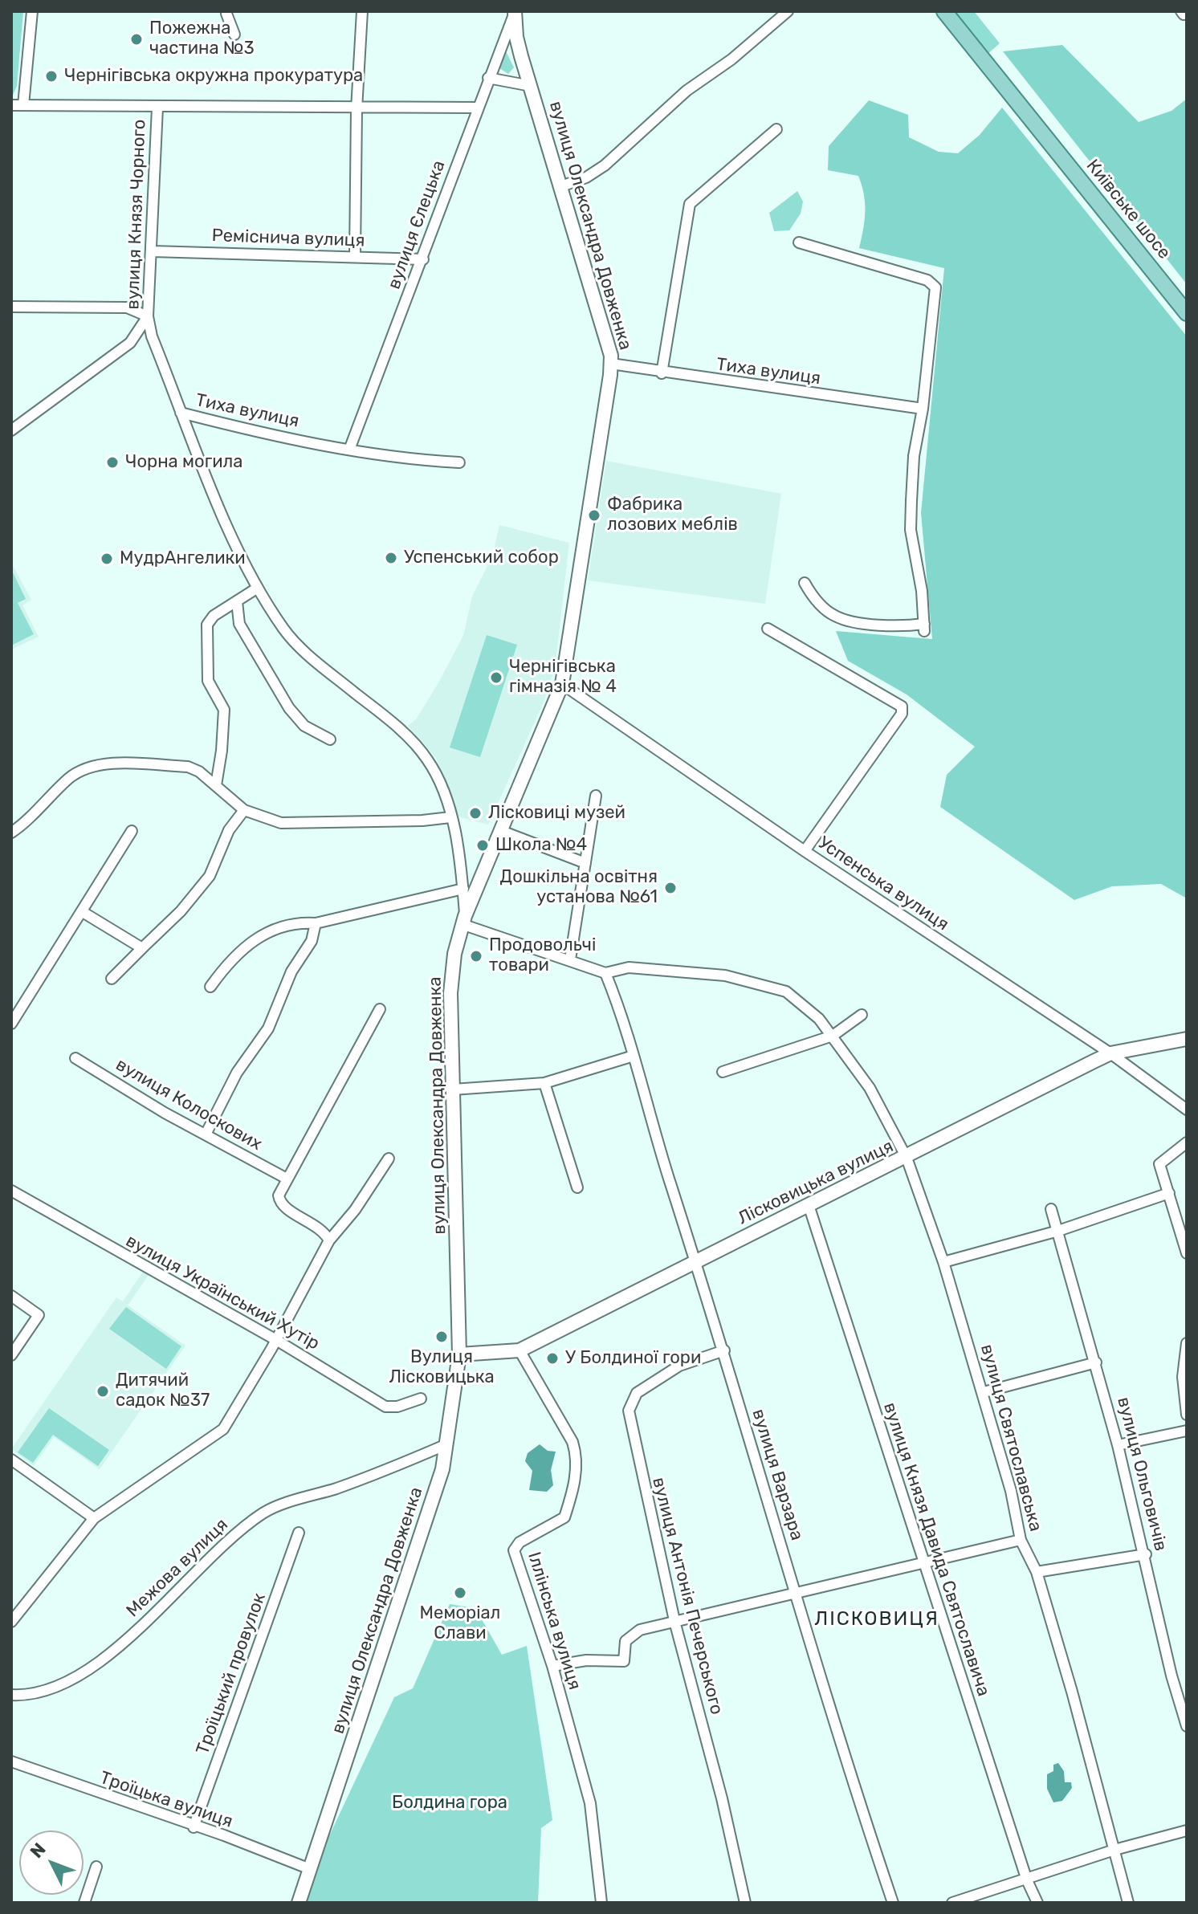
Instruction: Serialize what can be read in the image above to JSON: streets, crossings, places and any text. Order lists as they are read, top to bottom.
{
  "streets": {
    "main road": ["Київське шосе", "вулиця Олександра Довженка", "Лісковицька вулиця"],
    "street": [
      "вулиця Князя Чорного",
      "вулиця Єлецька",
      "Реміснича вулиця",
      "Тиха вулиця",
      "Успенська вулиця",
      "вулиця Колоскових",
      "вулиця Український Хутір",
      "вулиця Святославська",
      "вулиця Ольговичів",
      "вулиця Варзара",
      "вулиця Князя Давида Святославича",
      "Межова вулиця",
      "вулиця Антонія Печерського",
      "Іллінська вулиця",
      "Троїцький провулок",
      "Троїцька вулиця"
    ]
  },
  "crossings": [
    ["вулиця Князя Чорного", "вулиця Олександра Довженка"],
    ["вулиця Князя Чорного", "Реміснича вулиця"],
    ["вулиця Князя Чорного", "Тиха вулиця"],
    ["вулиця Єлецька", "вулиця Олександра Довженка"],
    ["вулиця Єлецька", "Реміснича вулиця"],
    ["вулиця Єлецька", "Тиха вулиця"],
    ["вулиця Олександра Довженка", "Тиха вулиця"],
    ["вулиця Олександра Довженка", "Успенська вулиця"],
    ["вулиця Олександра Довженка", "Лісковицька вулиця"],
    ["вулиця Олександра Довженка", "Межова вулиця"],
    ["вулиця Олександра Довженка", "Троїцька вулиця"],
    ["Успенська вулиця", "Лісковицька вулиця"],
    ["Лісковицька вулиця", "вулиця Святославська"],
    ["Лісковицька вулиця", "вулиця Варзара"],
    ["Лісковицька вулиця", "вулиця Князя Давида Святославича"],
    ["Лісковицька вулиця", "Іллінська вулиця"],
    ["вулиця Святославська", "вулиця Варзара"],
    ["вулиця Варзара", "вулиця Антонія Печерського"],
    ["Троїцький провулок", "Троїцька вулиця"]
  ],
  "districts": ["ЛІСКОВИЦЯ"],
  "parks": ["Болдина гора"],
  "places": [
    "Пожежна частина №3",
    "Чернігівська окружна прокуратура",
    "Чорна могила",
    "Фабрика лозових меблів",
    "Успенський собор",
    "МудрАнгелики",
    "Чернігівська гімназія № 4",
    "Лісковиці музей",
    "Школа №4",
    "Дошкільна освітня установа №61",
    "Продовольчі товари",
    "Вулиця Лісковицька",
    "У Болдиної гори",
    "Дитячий садок №37",
    "Меморіал Слави"
  ],
  "north": "top left"
}
